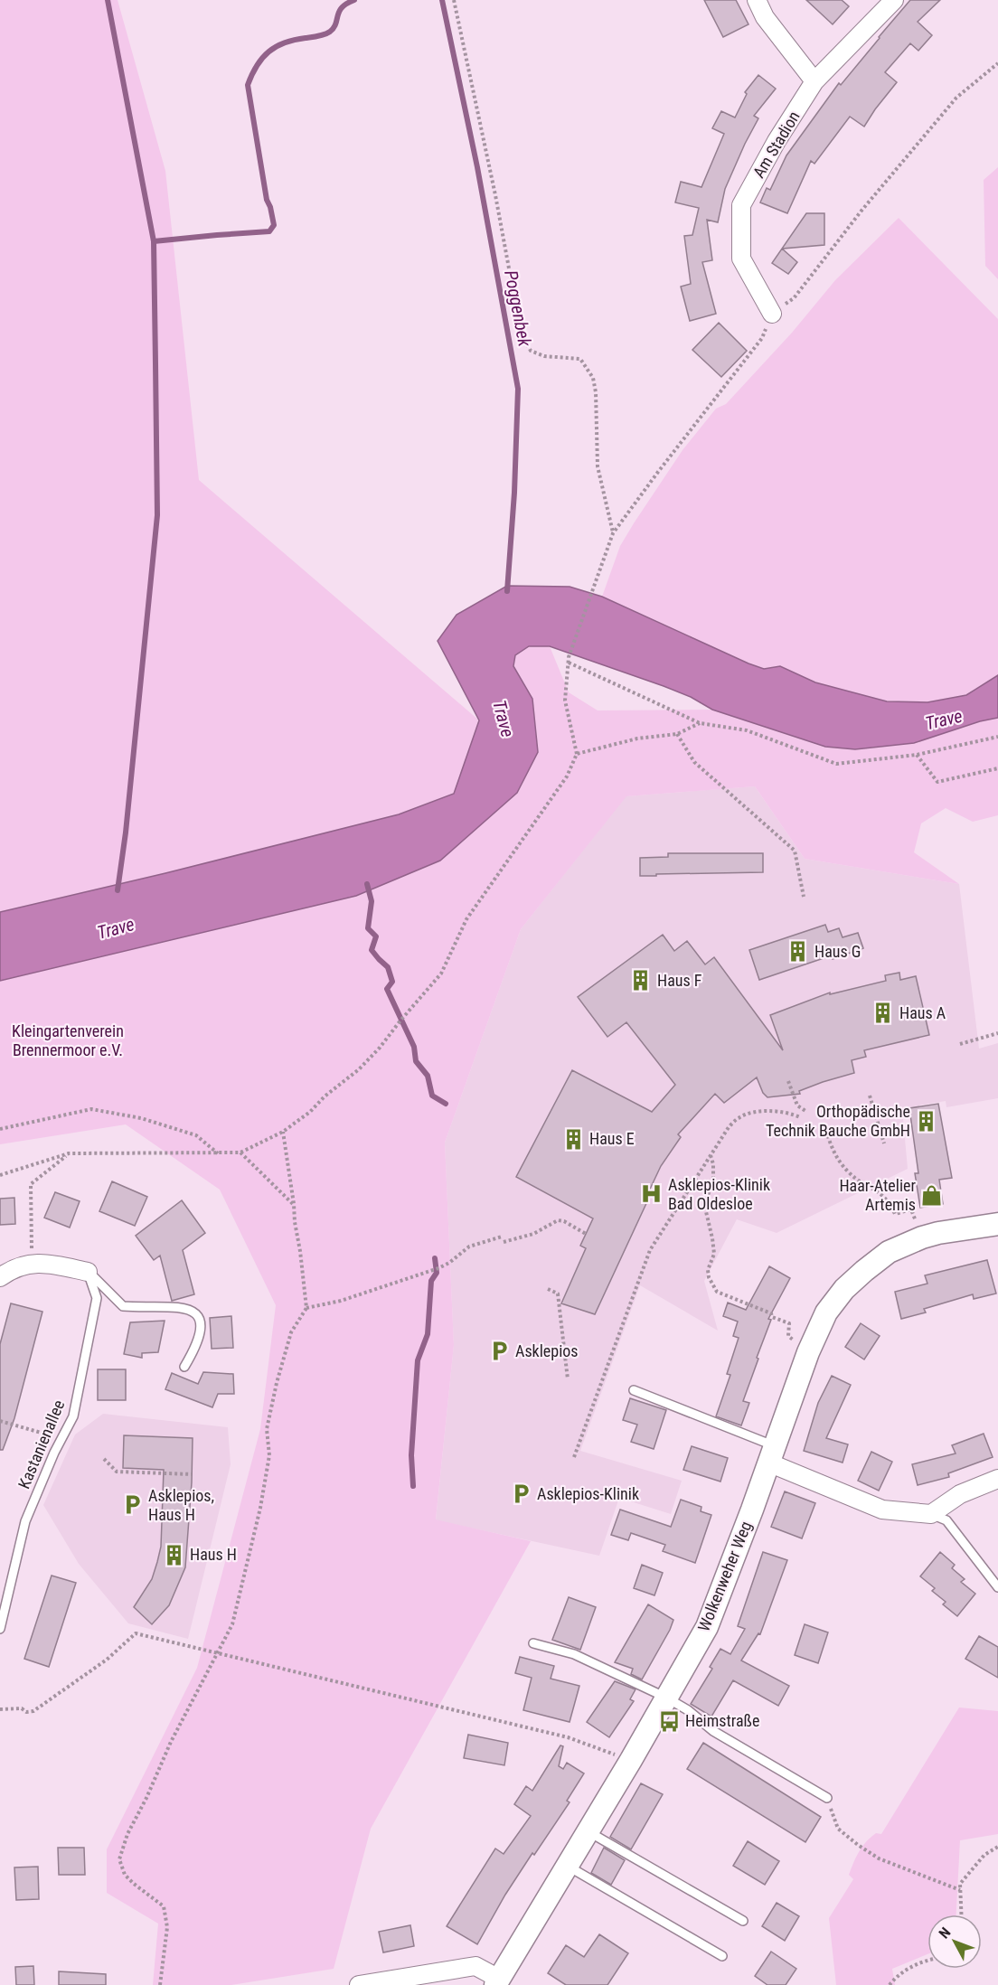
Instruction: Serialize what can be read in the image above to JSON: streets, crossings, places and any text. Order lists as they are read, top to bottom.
{
  "streets": {
    "street": ["Am Stadion", "Wolkenweher Weg"],
    "lane": ["Kastanienallee"]
  },
  "water": ["Poggenbek", "Trave"],
  "parks": ["Kleingartenverein Brennermoor e.V."],
  "places": {
    "building": [
      "Haus G",
      "Haus F",
      "Haus A",
      "Orthopädische Technik Bauche GmbH",
      "Haus E",
      "Haus H"
    ],
    "hospital": ["Asklepios-Klinik Bad Oldesloe"],
    "shop": ["Haar-Atelier Artemis"],
    "parking": ["Asklepios", "Asklepios-Klinik", "Asklepios, Haus H"],
    "bus stop": ["Heimstraße"]
  },
  "north": "top left"
}
